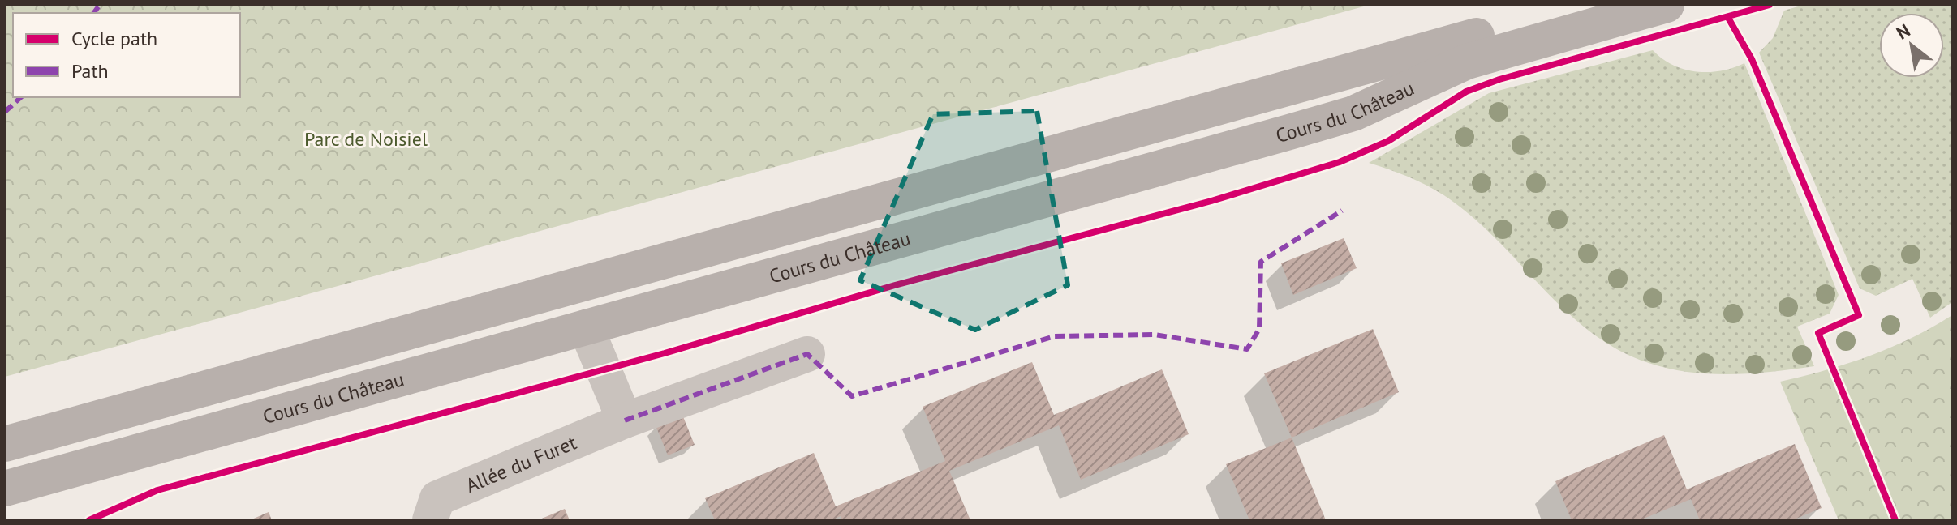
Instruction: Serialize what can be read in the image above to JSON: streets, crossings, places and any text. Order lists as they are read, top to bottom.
{
  "streets": {
    "main road": ["Cours du Château"],
    "street": ["Allée du Furet"]
  },
  "parks": ["Parc de Noisiel"],
  "legend": ["Cycle path", "Path"],
  "north": "top left"
}
